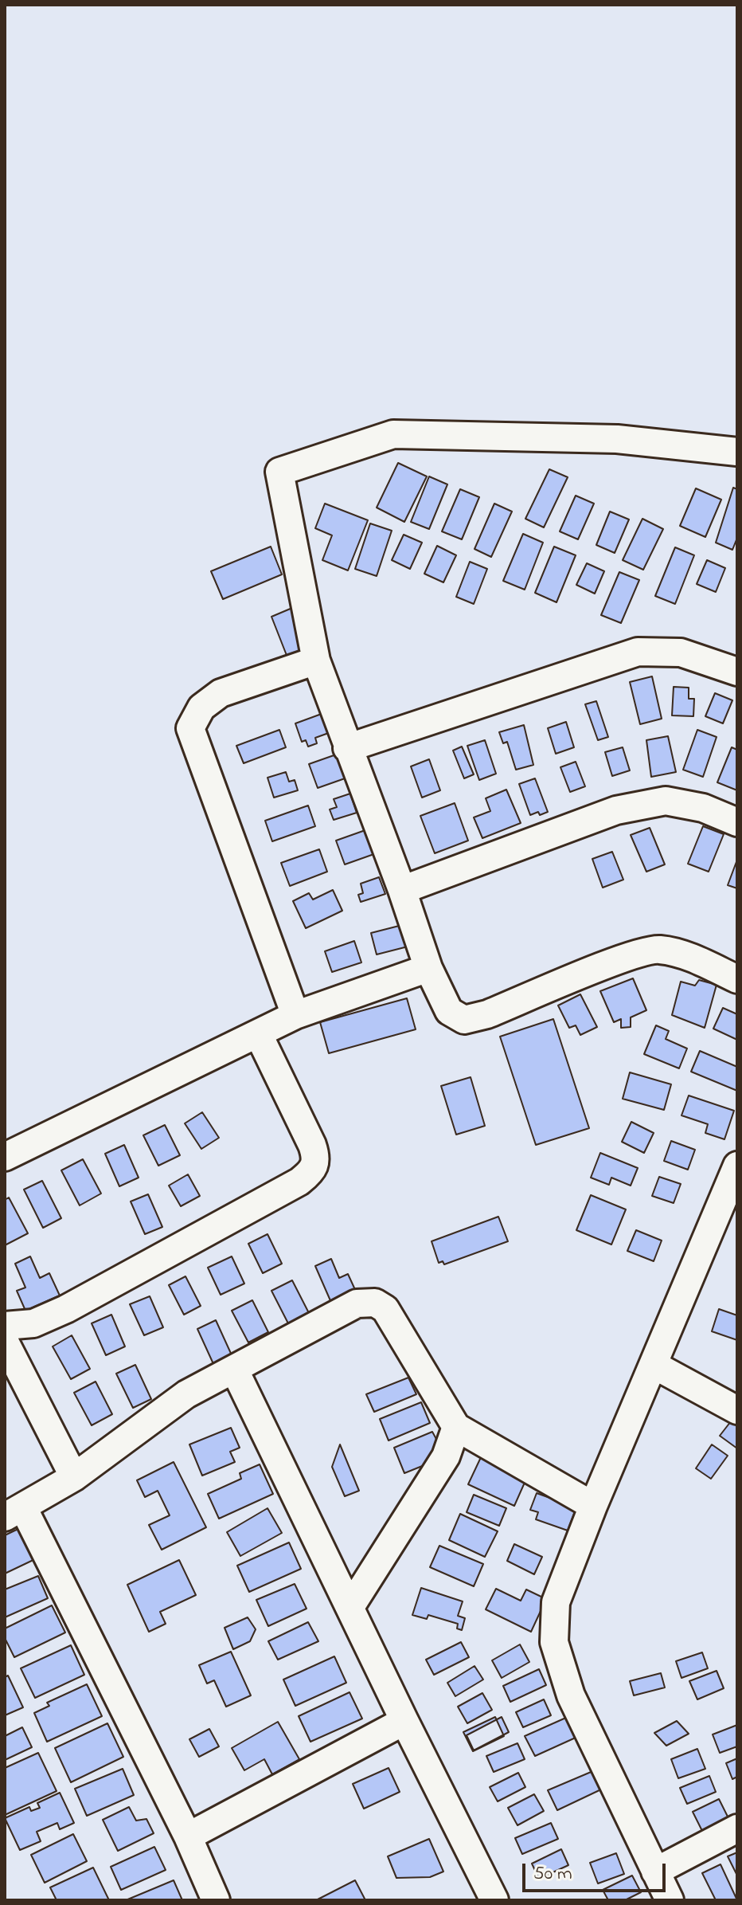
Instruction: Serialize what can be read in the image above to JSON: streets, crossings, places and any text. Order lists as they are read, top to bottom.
{
  "scale_bar": "50 m"
}
